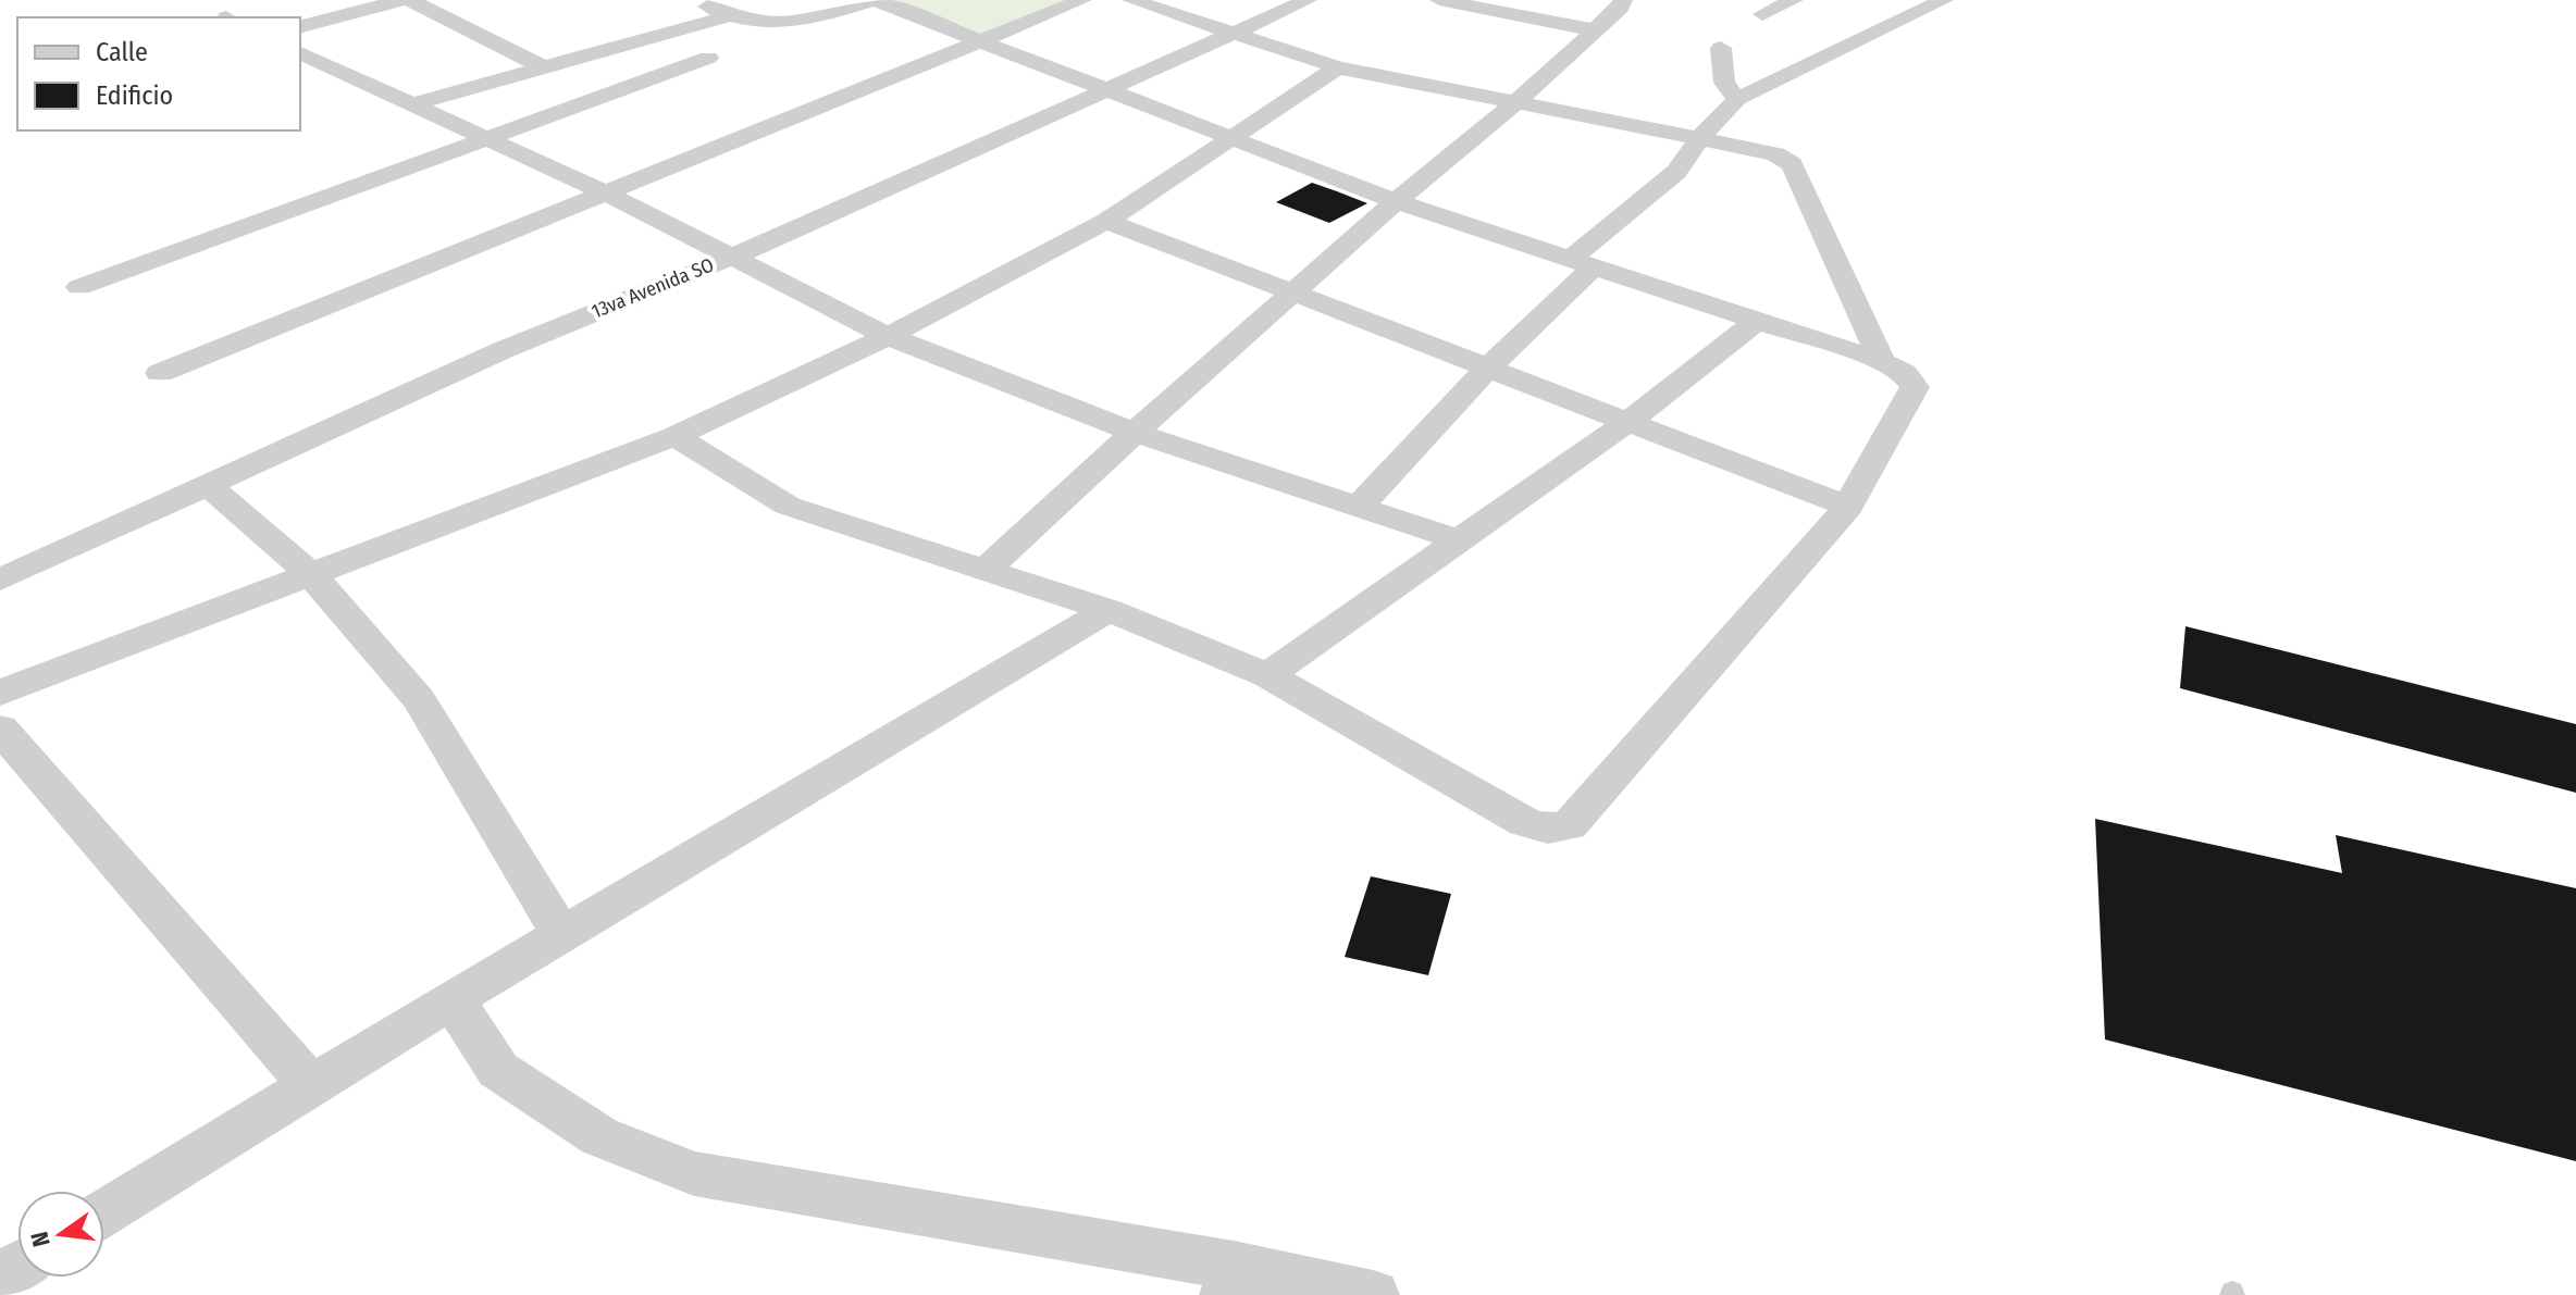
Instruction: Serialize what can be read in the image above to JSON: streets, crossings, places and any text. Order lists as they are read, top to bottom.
{
  "streets": {
    "street": ["13va Avenida SO"]
  },
  "legend": ["Calle", "Edificio"],
  "north": "left"
}
